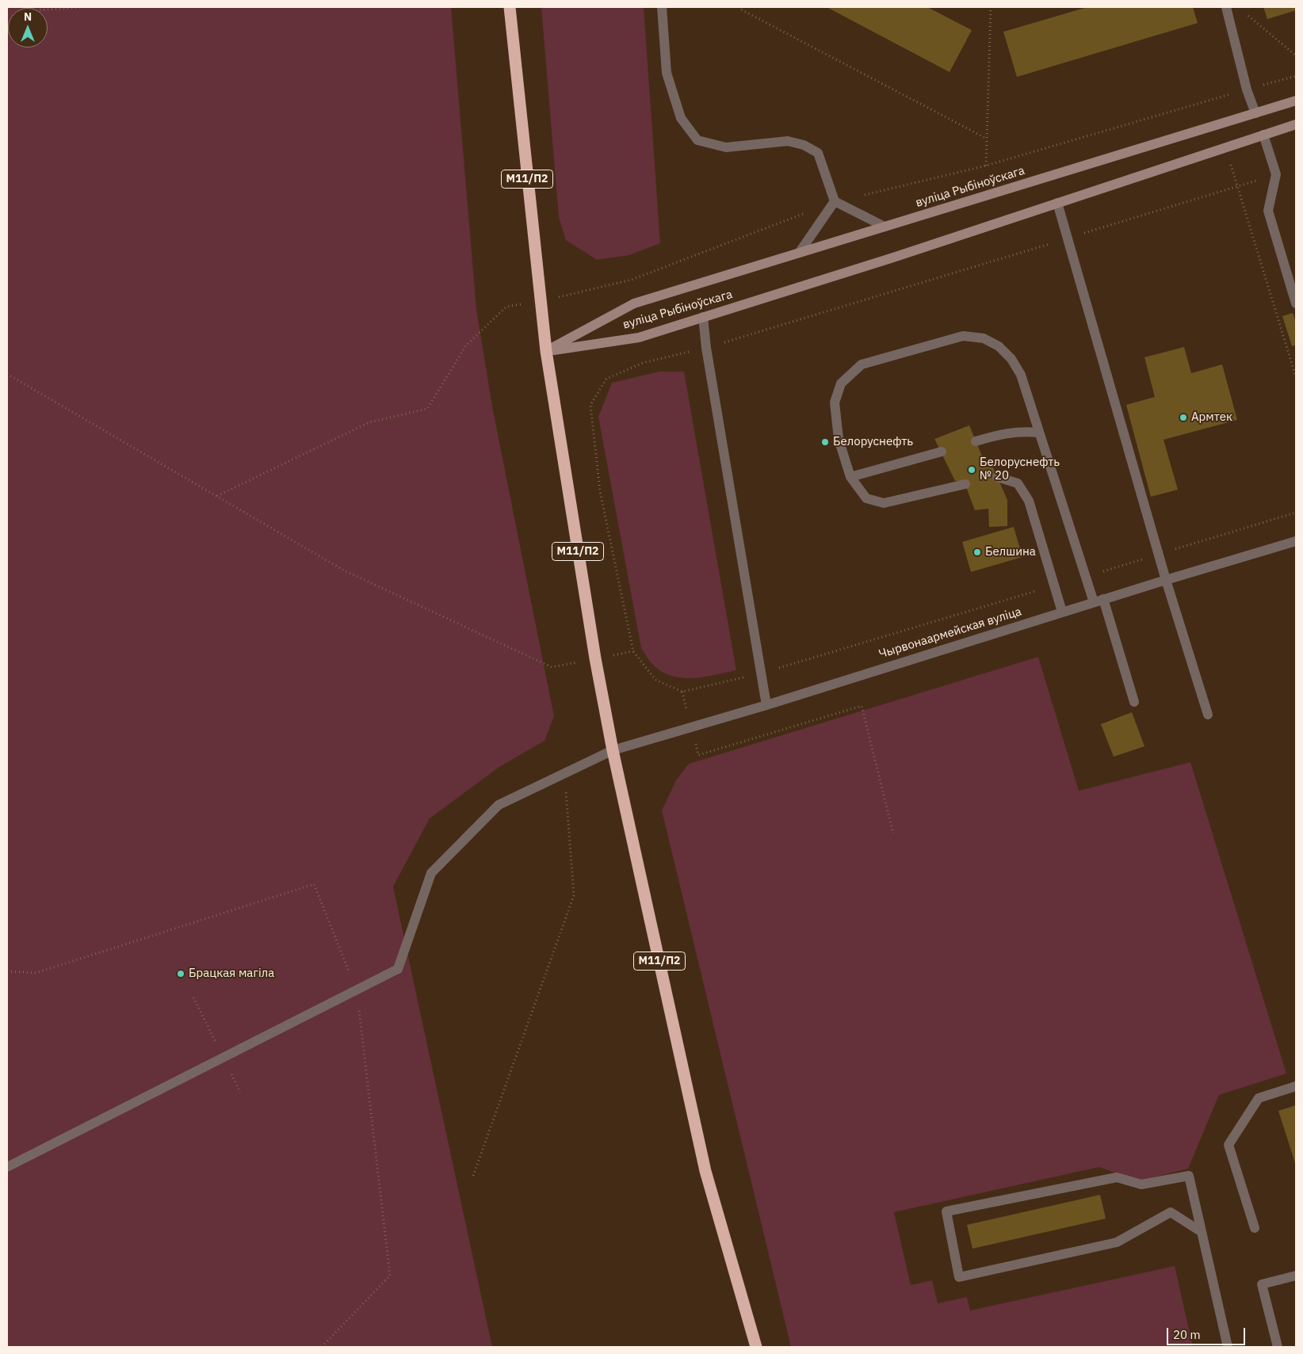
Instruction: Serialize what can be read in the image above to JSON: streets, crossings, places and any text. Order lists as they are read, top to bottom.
{
  "streets": {
    "highway": ["М11/П2"],
    "main road": ["вуліца Рыбіноўскага"],
    "street": ["Чырвонаармейская вуліца"]
  },
  "crossings": [
    ["М11/П2", "вуліца Рыбіноўскага"],
    ["М11/П2", "Чырвонаармейская вуліца"]
  ],
  "places": [
    "Армтек",
    "Белоруснефть",
    "Белоруснефть № 20",
    "Белшина",
    "Брацкая магіла"
  ],
  "scale_bar": "20 m",
  "north": "top"
}
